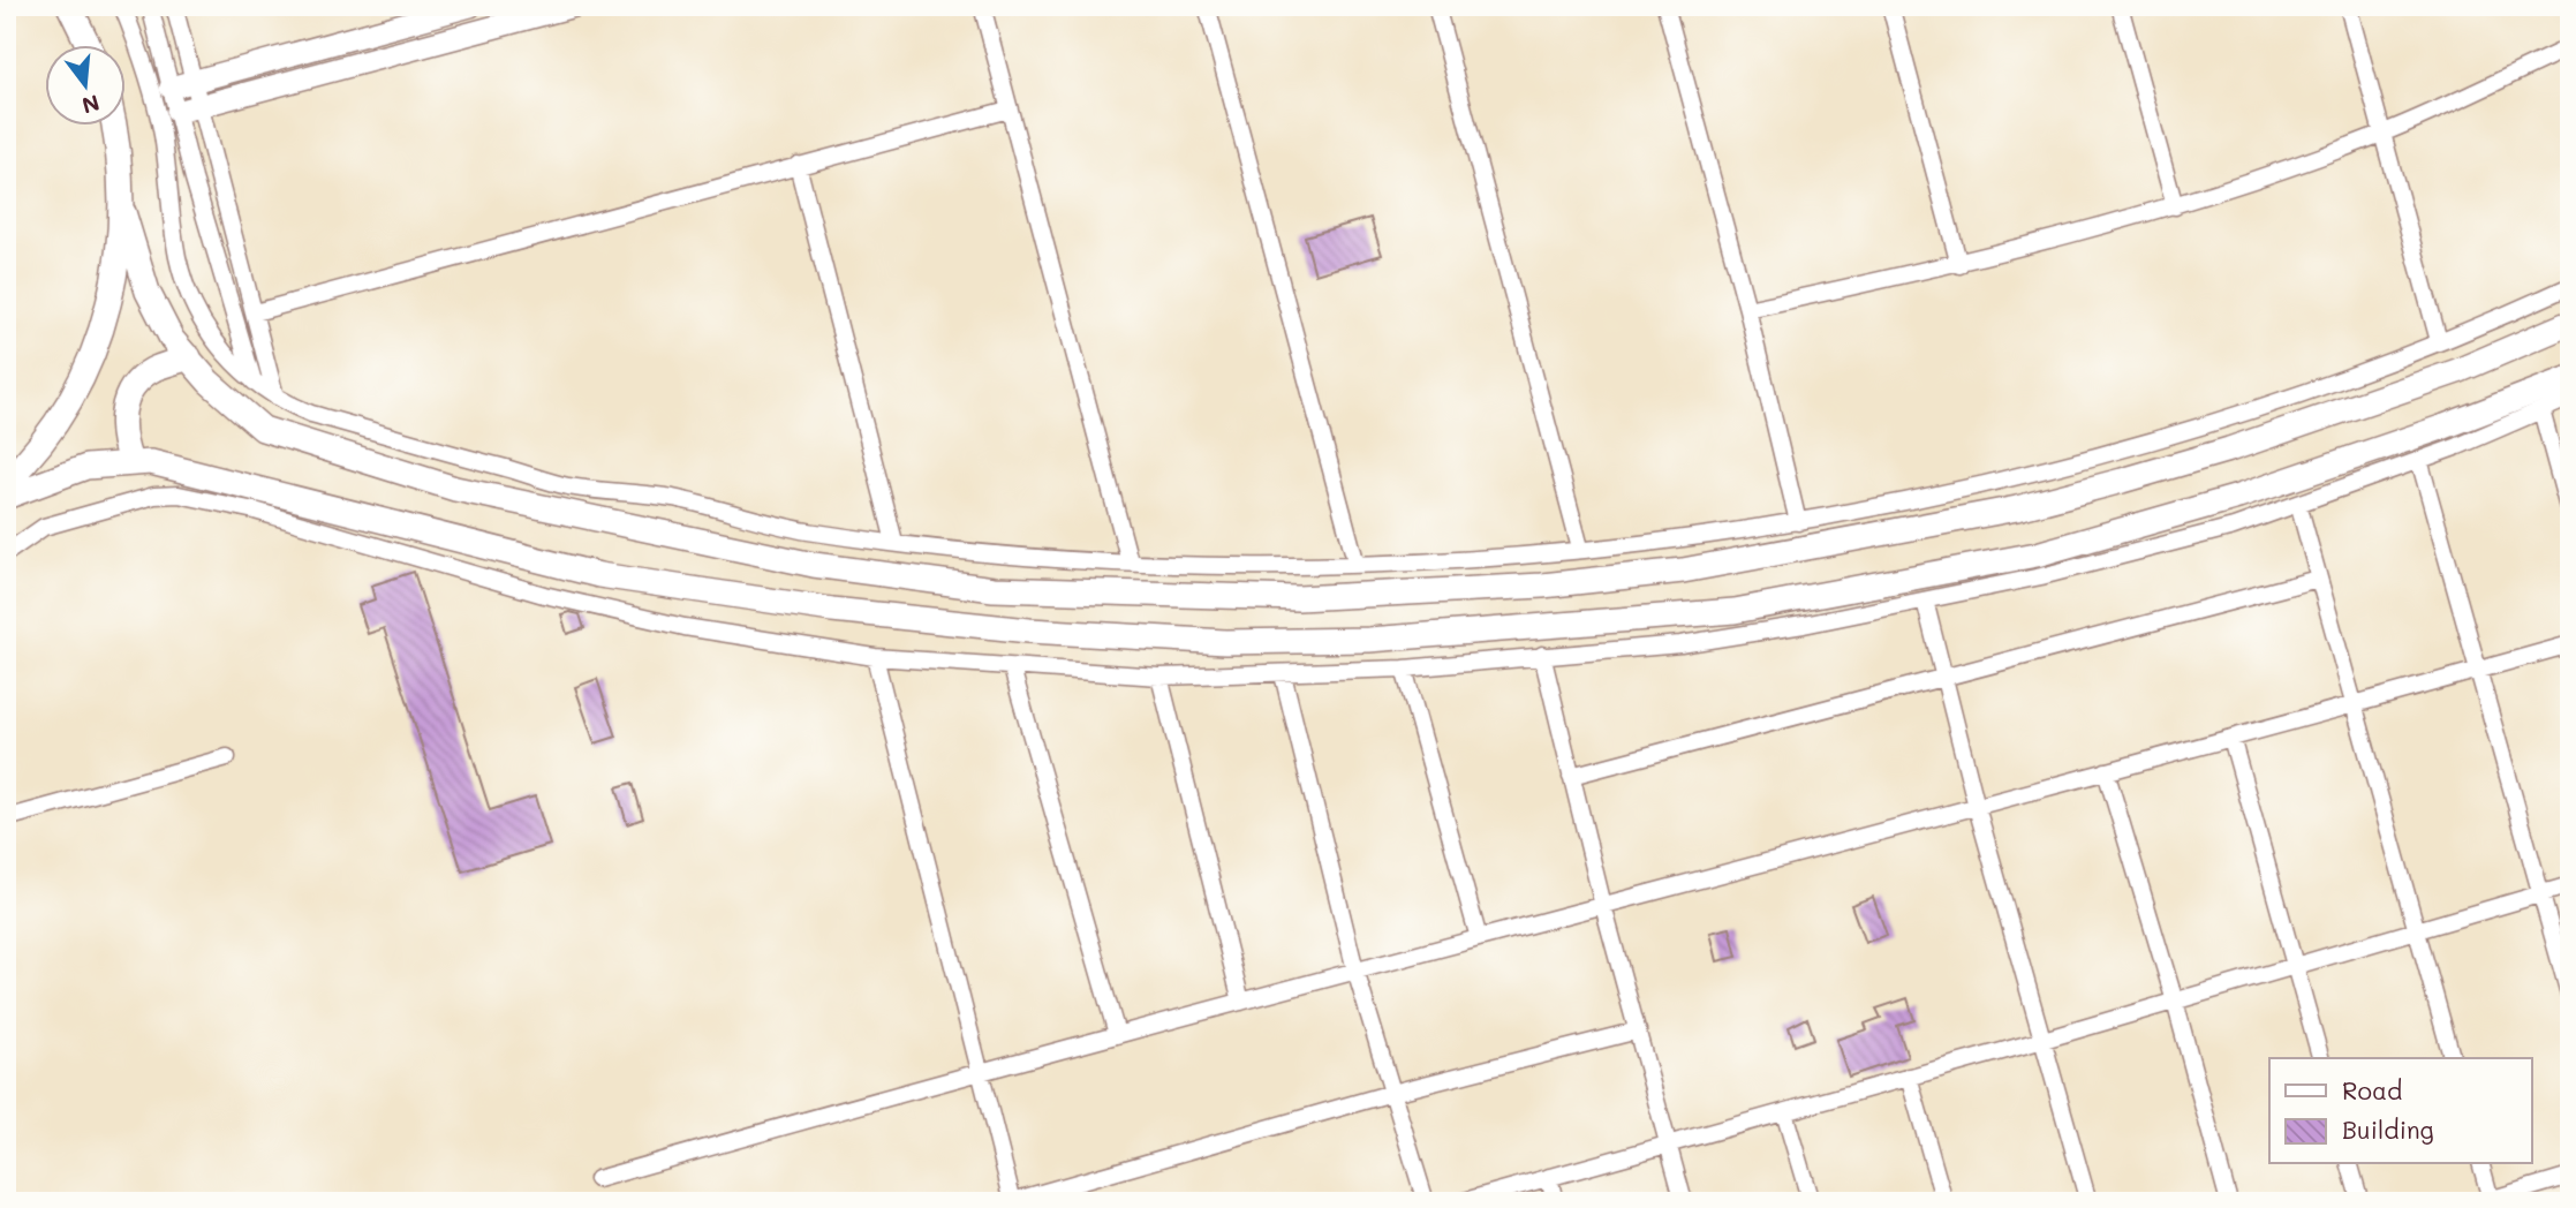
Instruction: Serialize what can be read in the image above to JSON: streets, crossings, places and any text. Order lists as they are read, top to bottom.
{
  "legend": ["Road", "Building"],
  "north": "bottom"
}
